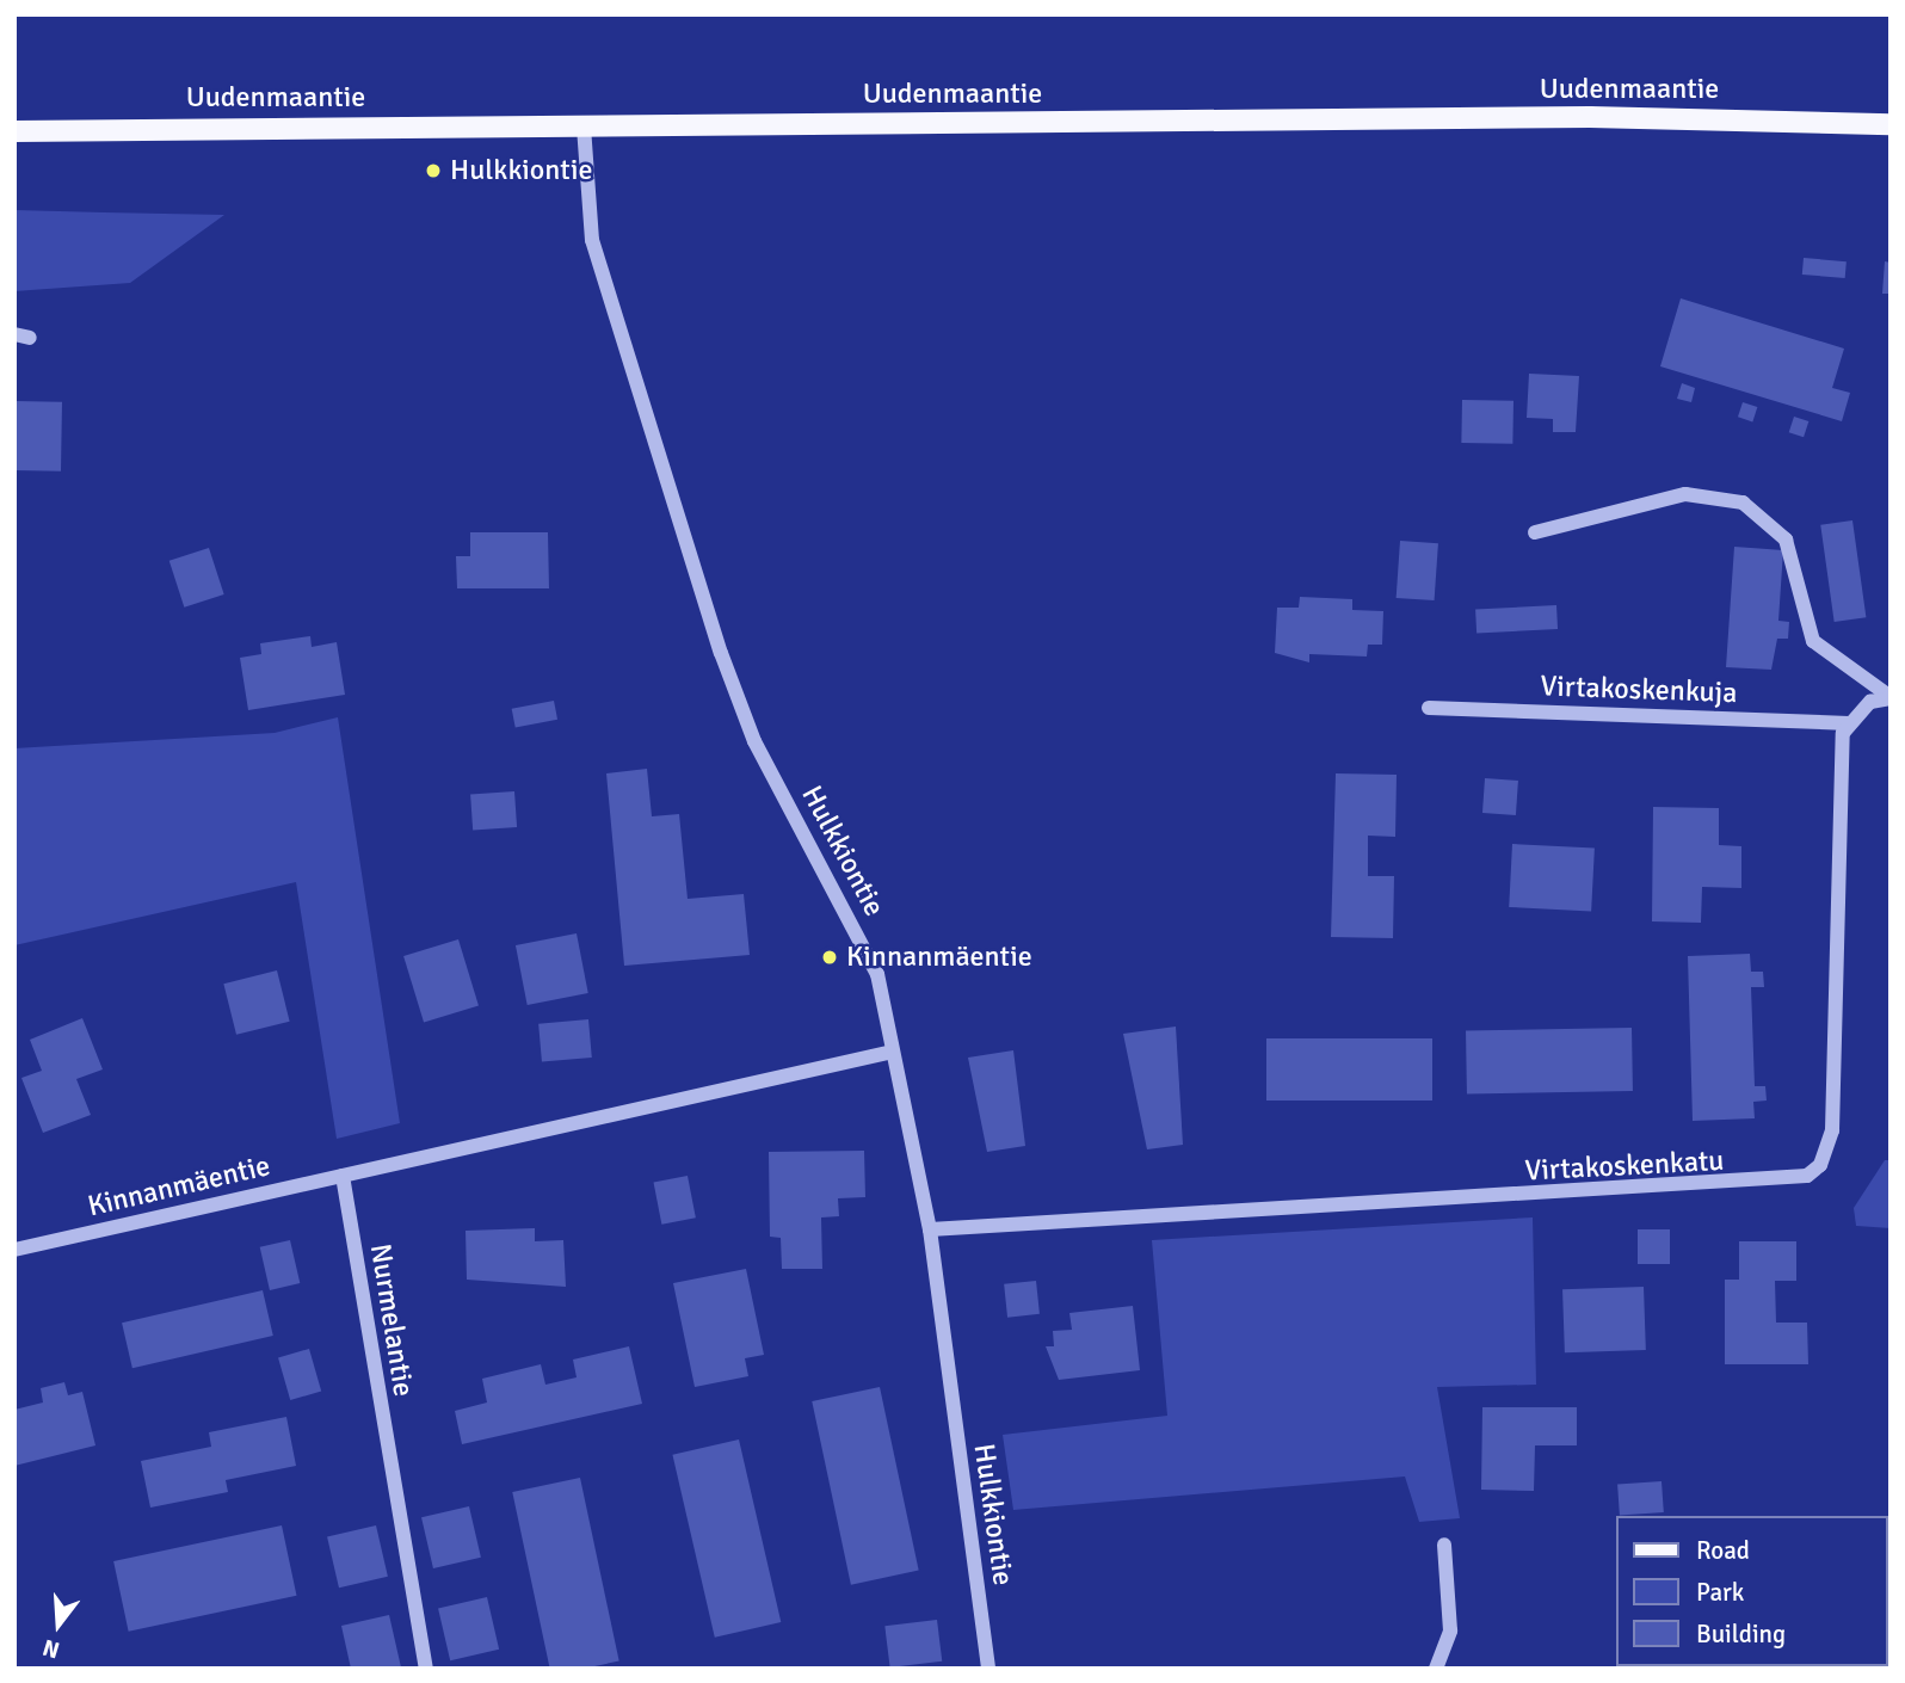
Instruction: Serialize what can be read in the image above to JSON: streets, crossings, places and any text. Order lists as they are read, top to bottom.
{
  "streets": {
    "main road": ["Uudenmaantie"],
    "street": [
      "Virtakoskenkuja",
      "Hulkkiontie",
      "Virtakoskenkatu",
      "Kinnanmäentie",
      "Nurmelantie"
    ]
  },
  "crossings": [
    ["Uudenmaantie", "Hulkkiontie"],
    ["Virtakoskenkuja", "Virtakoskenkatu"],
    ["Hulkkiontie", "Virtakoskenkatu"],
    ["Hulkkiontie", "Kinnanmäentie"],
    ["Kinnanmäentie", "Nurmelantie"]
  ],
  "places": ["Hulkkiontie", "Kinnanmäentie"],
  "legend": ["Road", "Park", "Building"],
  "north": "bottom"
}
